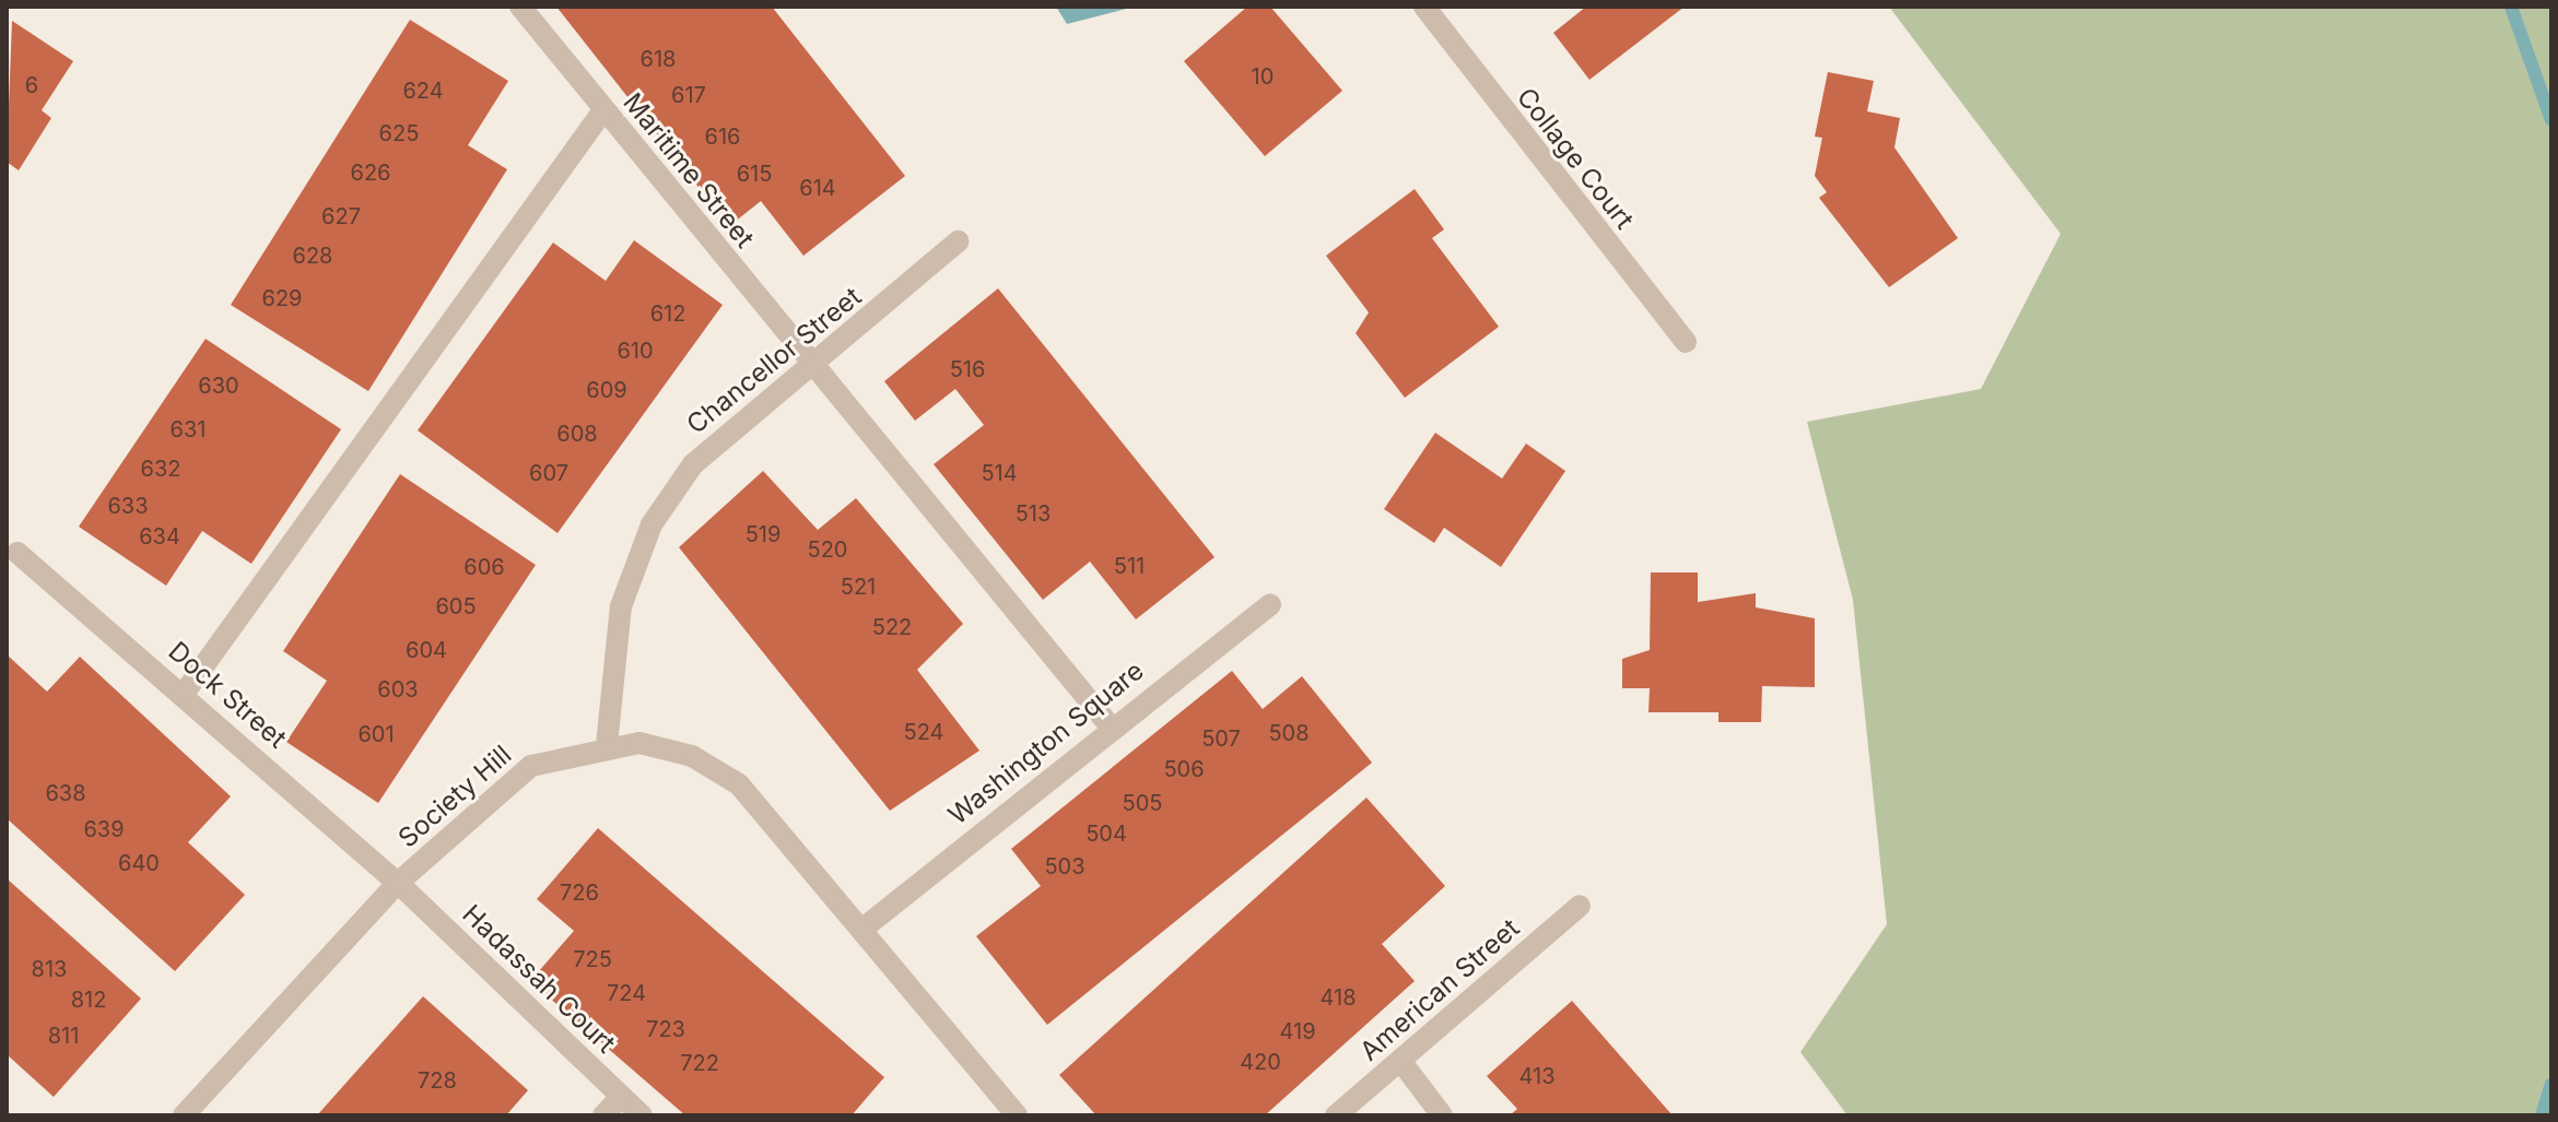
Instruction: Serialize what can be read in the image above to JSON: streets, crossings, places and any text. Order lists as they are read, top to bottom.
{
  "streets": {
    "street": [
      "Collage Court",
      "Maritime Street",
      "Chancellor Street",
      "Dock Street",
      "Washington Square",
      "Society Hill",
      "Hadassah Court",
      "American Street"
    ]
  },
  "crossings": [
    ["Maritime Street", "Chancellor Street"],
    ["Maritime Street", "Washington Square"],
    ["Chancellor Street", "Society Hill"],
    ["Dock Street", "Society Hill"],
    ["Dock Street", "Hadassah Court"],
    ["Washington Square", "Society Hill"],
    ["Society Hill", "Hadassah Court"]
  ],
  "house_numbers": [
    "618",
    "10",
    "6",
    "624",
    "617",
    "625",
    "616",
    "626",
    "615",
    "614",
    "627",
    "628",
    "629",
    "612",
    "610",
    "516",
    "630",
    "609",
    "631",
    "608",
    "632",
    "607",
    "514",
    "633",
    "513",
    "519",
    "634",
    "520",
    "511",
    "606",
    "521",
    "605",
    "522",
    "604",
    "603",
    "524",
    "508",
    "601",
    "507",
    "506",
    "638",
    "505",
    "639",
    "504",
    "640",
    "503",
    "726",
    "725",
    "813",
    "724",
    "418",
    "812",
    "723",
    "419",
    "811",
    "420",
    "722",
    "413",
    "728"
  ]
}
